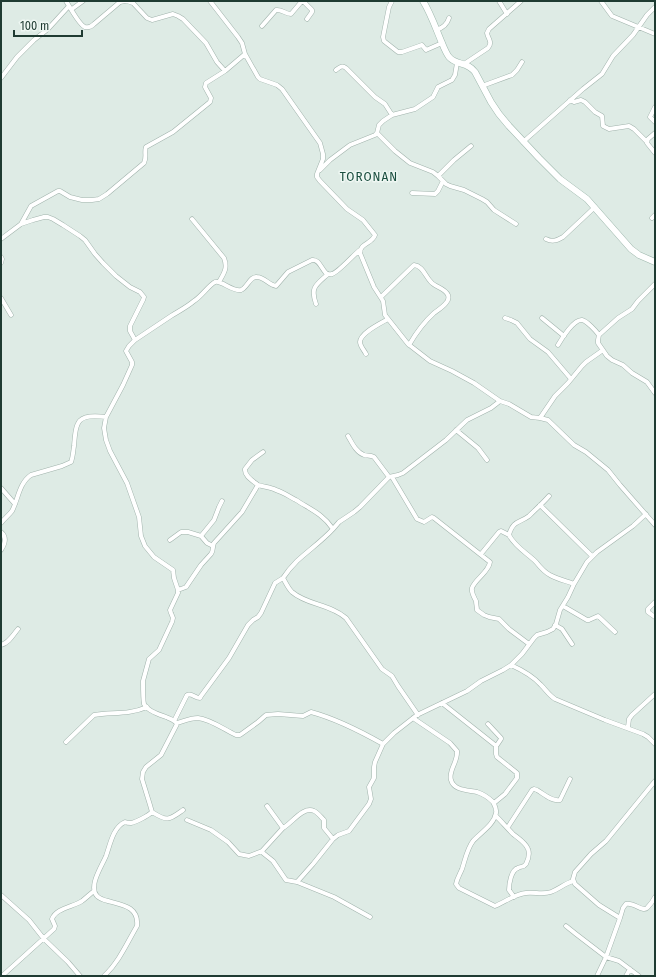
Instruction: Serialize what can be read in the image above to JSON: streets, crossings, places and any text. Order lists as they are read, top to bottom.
{
  "districts": ["TORONAN"],
  "scale_bar": "100 m"
}
